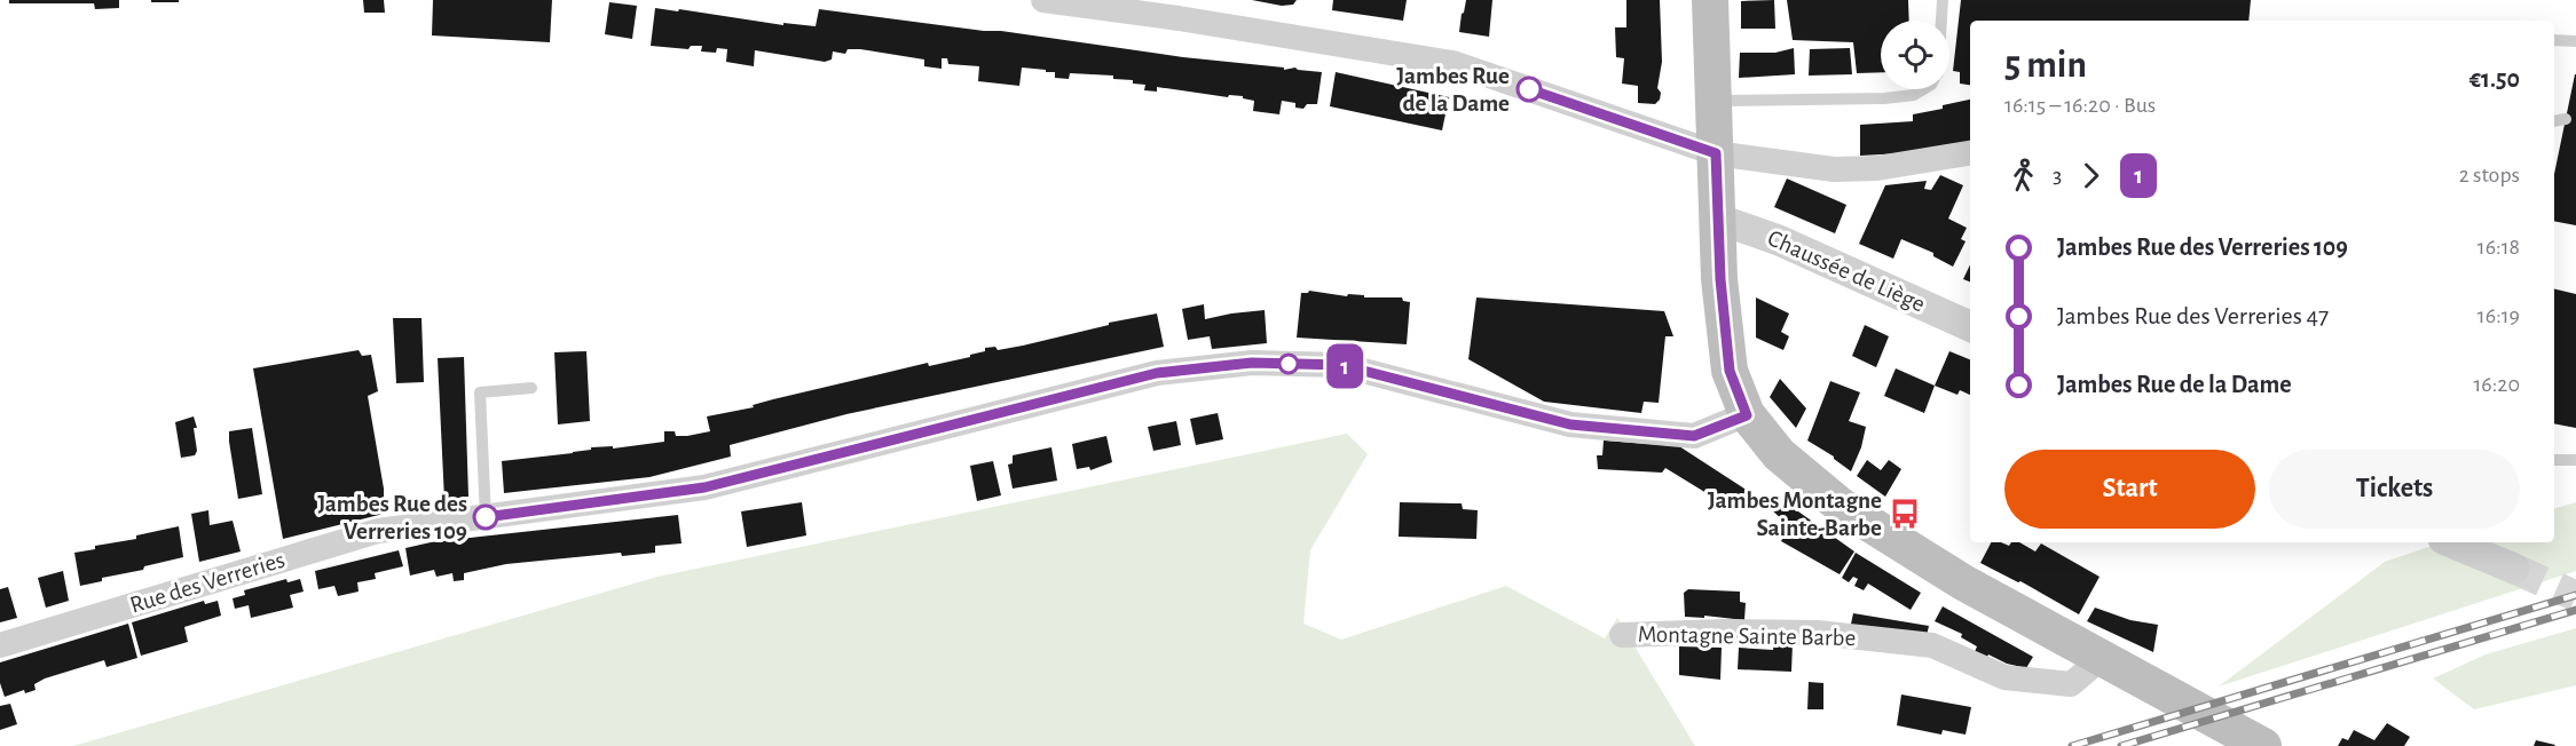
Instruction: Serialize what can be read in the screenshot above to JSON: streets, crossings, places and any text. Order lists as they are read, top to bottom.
{
  "streets": {
    "street": ["Chaussée de Liège", "Rue des Verreries", "Montagne Sainte Barbe"]
  },
  "places": {
    "other": ["Jambes Rue de la Dame", "Jambes Rue des Verreries 109"],
    "bus stop": ["Jambes Montagne Sainte-Barbe"]
  },
  "lines": ["bus line 1"],
  "page": {
    "on_map": "1",
    "heading": ["5 min", "16:15 – 16:20 · Bus", "€1.50"],
    "legs": ["3", "1", "2 stops"],
    "list": [
      {
        "name": "Jambes Rue des Verreries 109",
        "value": "16:18"
      },
      {
        "name": "Jambes Rue des Verreries 47",
        "value": "16:19"
      },
      {
        "name": "Jambes Rue de la Dame",
        "value": "16:20"
      }
    ],
    "buttons": ["Start", "Tickets"]
  }
}
